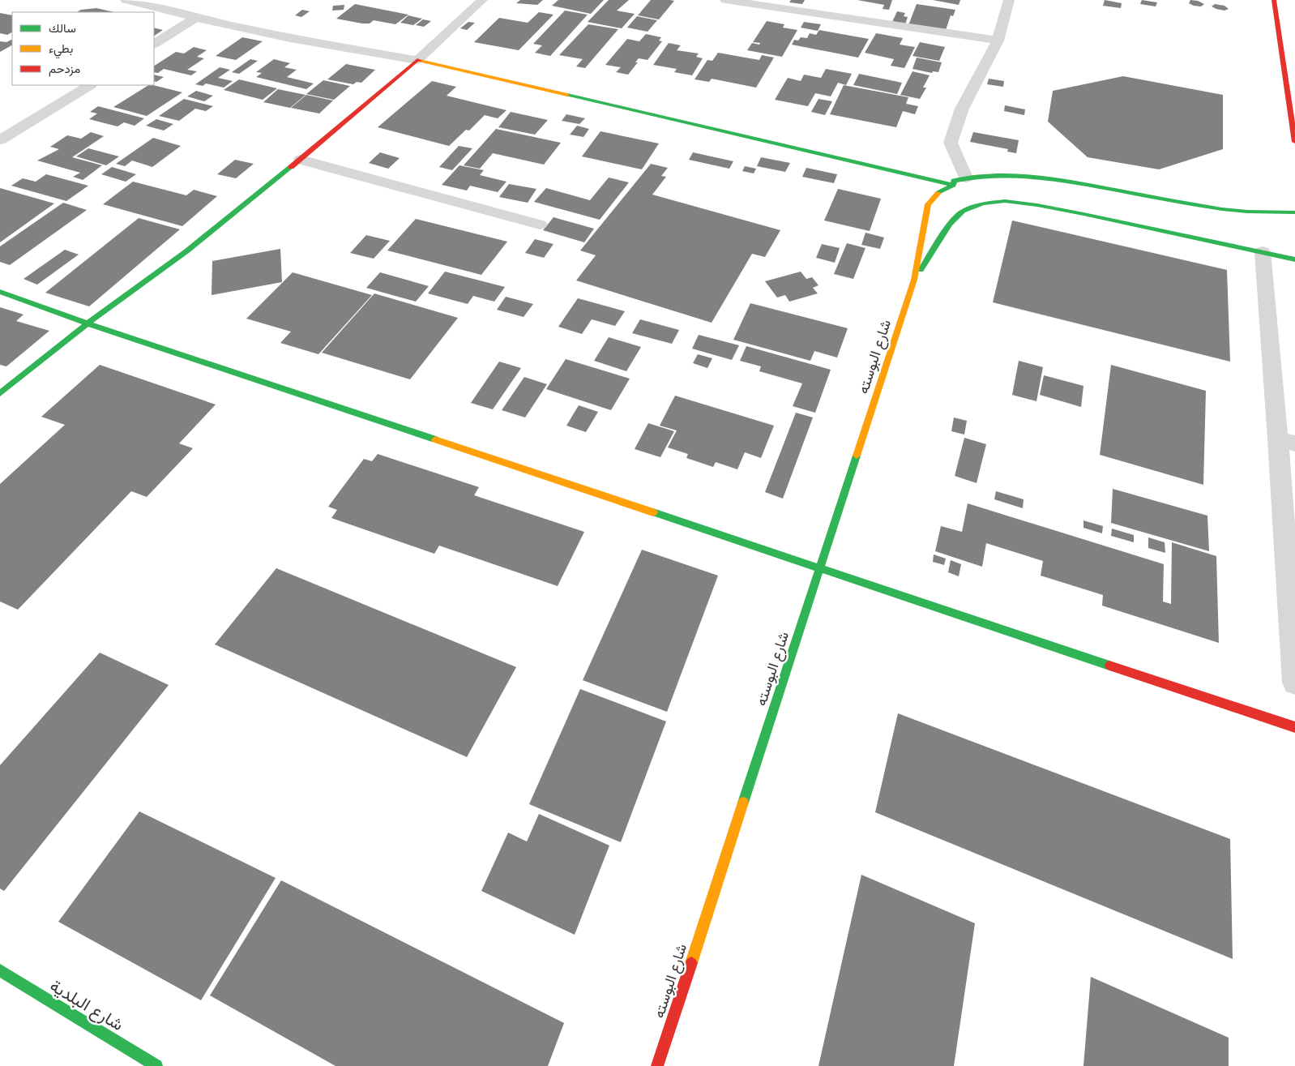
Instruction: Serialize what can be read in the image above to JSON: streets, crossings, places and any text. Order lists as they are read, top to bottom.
{
  "streets": {
    "main road": ["شارع البوسته", "شارع البلدية"]
  },
  "legend": ["سالك", "بطيء", "مزدحم"]
}
